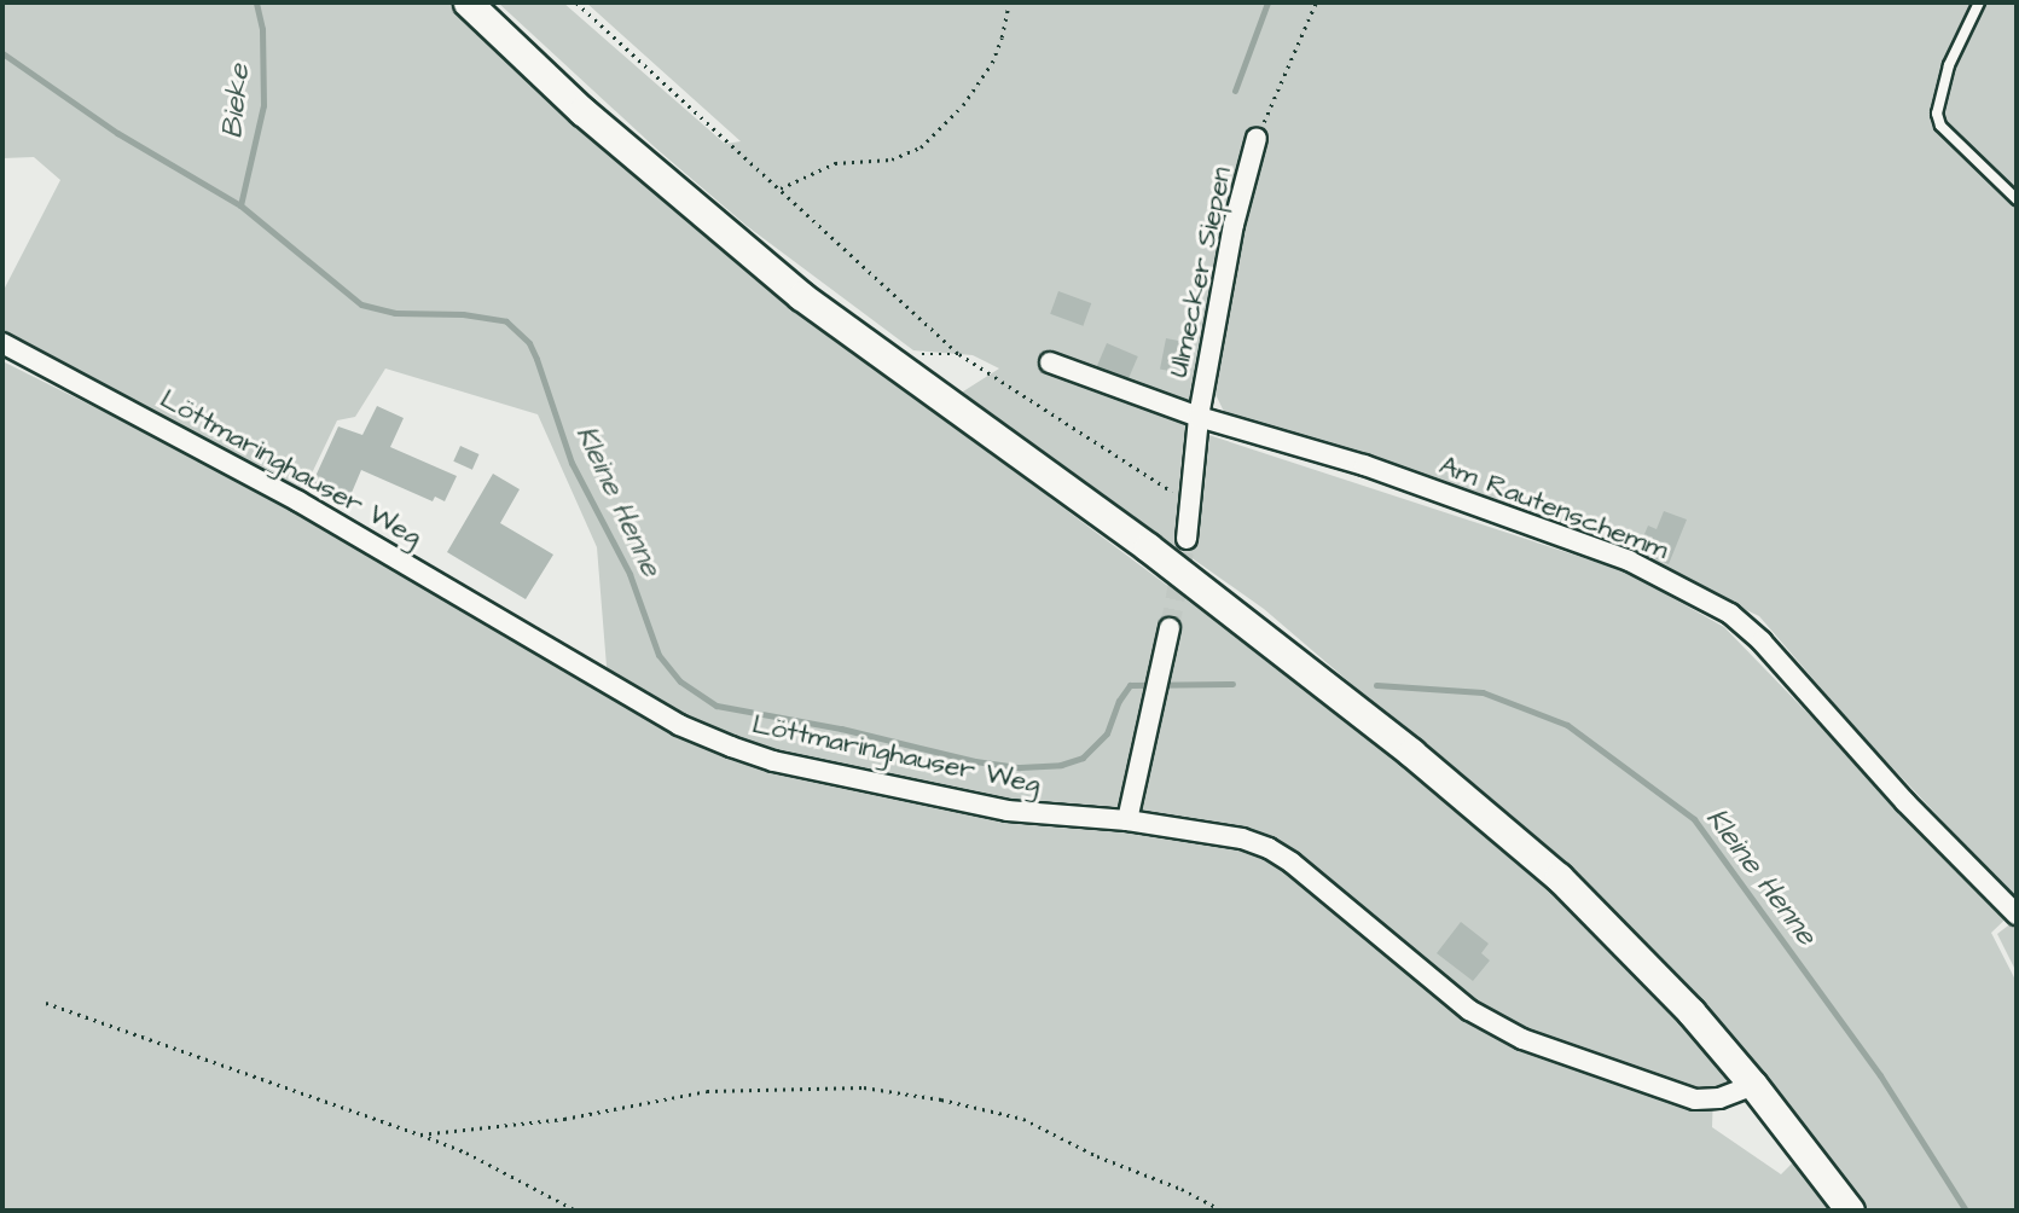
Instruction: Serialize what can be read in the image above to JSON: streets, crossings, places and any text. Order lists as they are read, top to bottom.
{
  "streets": {
    "street": ["Ulmecker Siepen", "Löttmaringhauser Weg", "Am Rautenschemm"]
  },
  "crossings": [
    ["Ulmecker Siepen", "Am Rautenschemm"]
  ],
  "water": ["Bieke", "Kleine Henne"]
}
